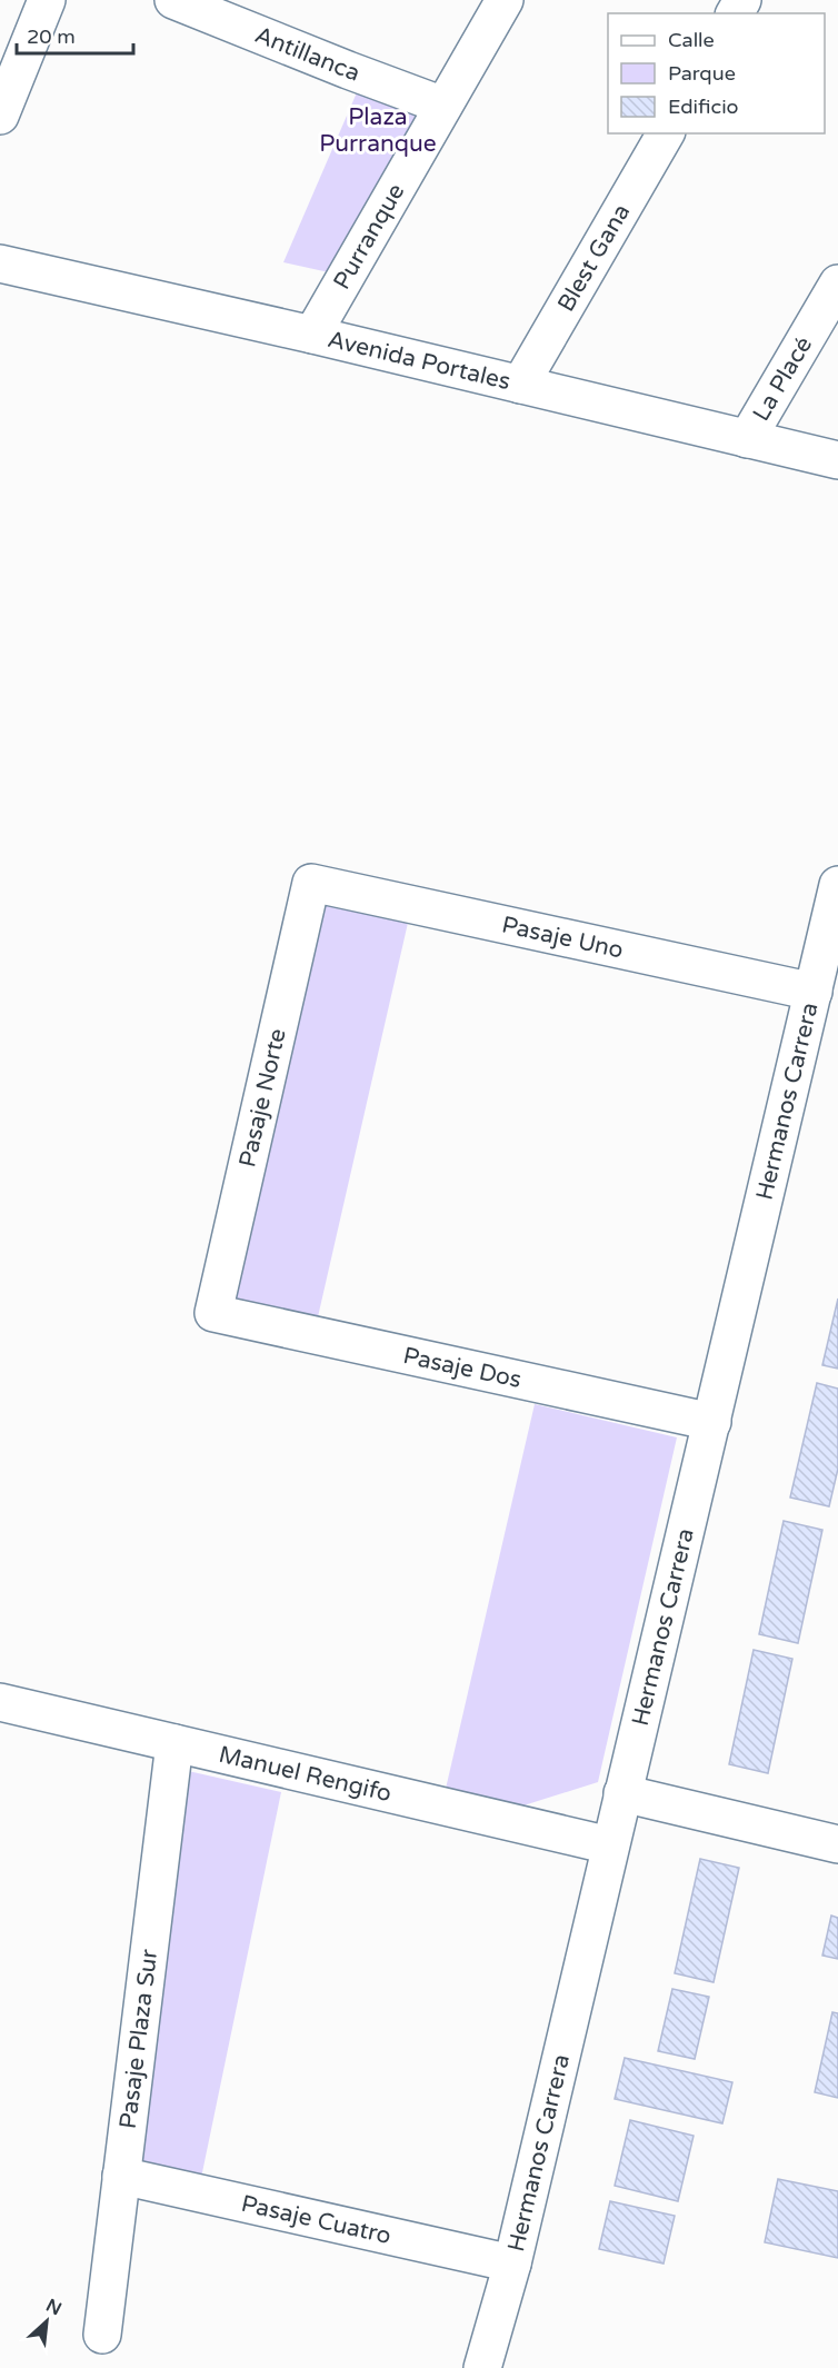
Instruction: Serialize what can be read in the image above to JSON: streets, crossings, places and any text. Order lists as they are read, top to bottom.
{
  "streets": {
    "street": [
      "Antillanca",
      "Purranque",
      "Blest Gana",
      "Avenida Portales",
      "La Placé",
      "Pasaje Uno",
      "Pasaje Norte",
      "Hermanos Carrera",
      "Pasaje Dos",
      "Manuel Rengifo",
      "Pasaje Plaza Sur",
      "Pasaje Cuatro"
    ]
  },
  "crossings": [
    ["Antillanca", "Purranque"],
    ["Purranque", "Avenida Portales"],
    ["Blest Gana", "Avenida Portales"],
    ["Avenida Portales", "La Placé"],
    ["Pasaje Uno", "Pasaje Norte"],
    ["Pasaje Uno", "Hermanos Carrera"],
    ["Pasaje Norte", "Pasaje Dos"],
    ["Hermanos Carrera", "Pasaje Dos"],
    ["Hermanos Carrera", "Manuel Rengifo"],
    ["Hermanos Carrera", "Pasaje Cuatro"],
    ["Manuel Rengifo", "Pasaje Plaza Sur"],
    ["Pasaje Plaza Sur", "Pasaje Cuatro"]
  ],
  "parks": ["Plaza Purranque"],
  "legend": ["Calle", "Parque", "Edificio"],
  "scale_bar": "20 m",
  "north": "top right"
}
